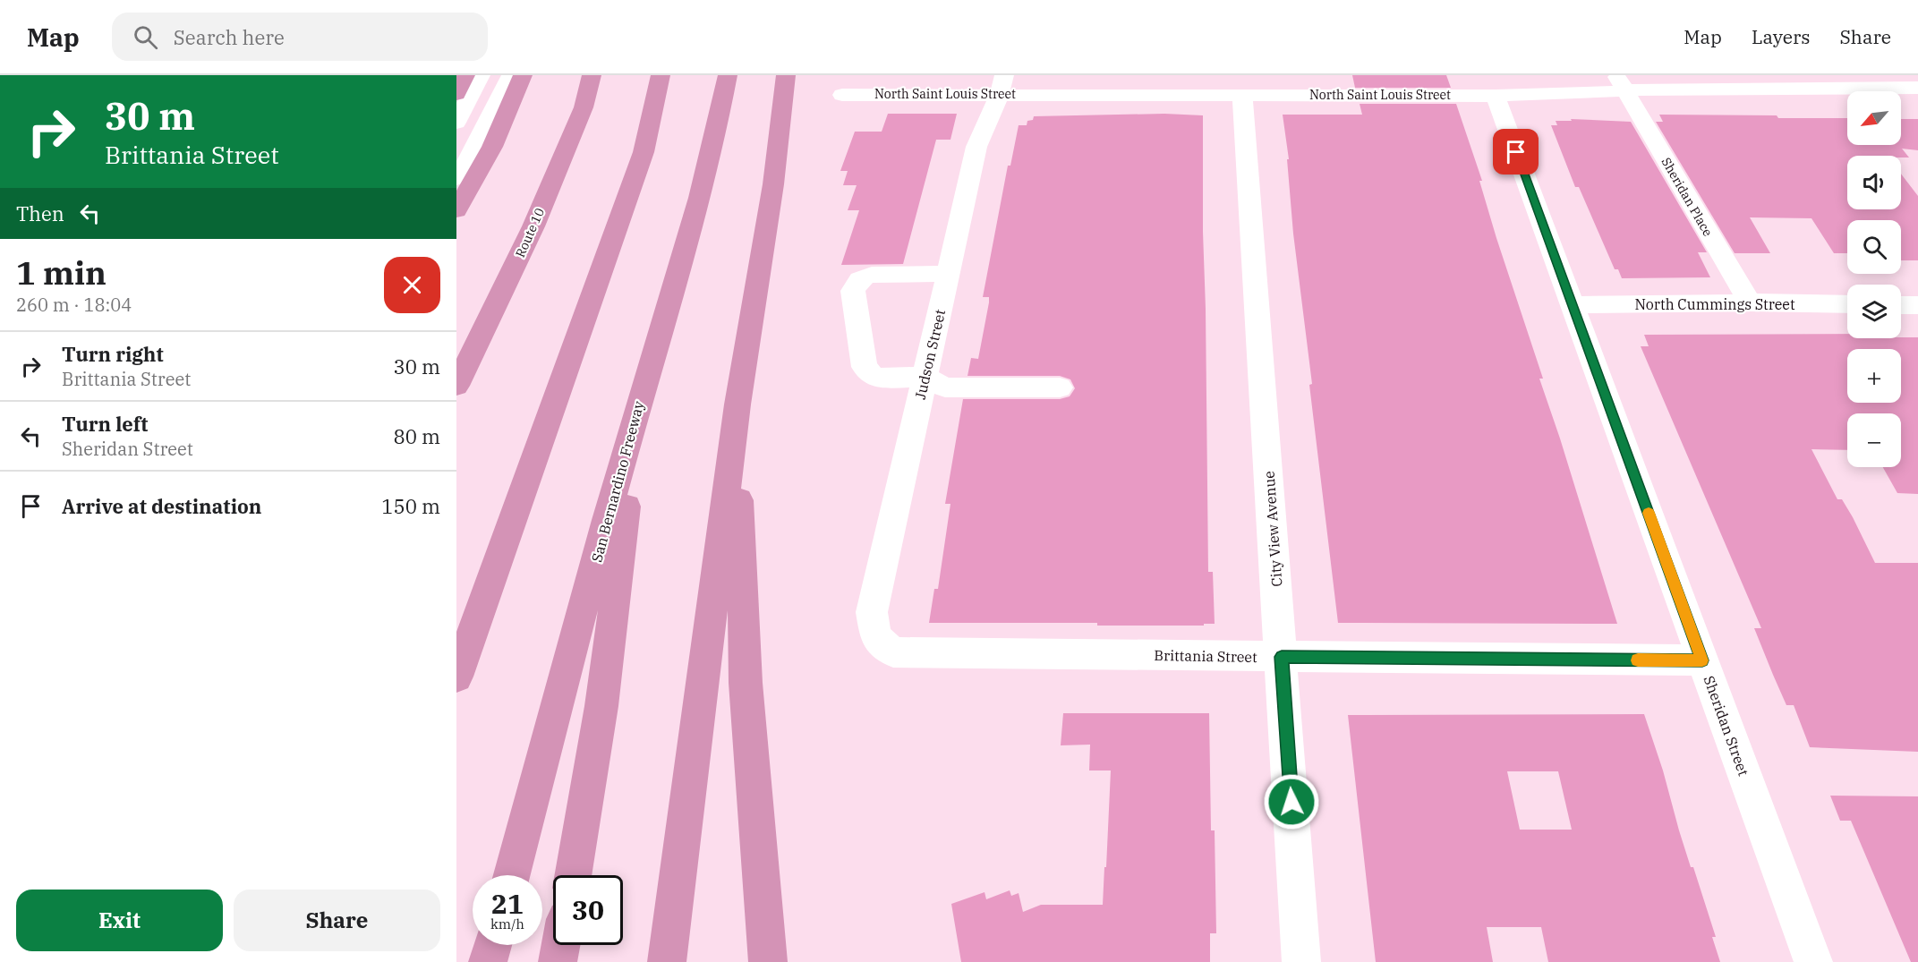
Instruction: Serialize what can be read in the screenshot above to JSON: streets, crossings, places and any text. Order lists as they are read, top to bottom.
{
  "streets": {
    "highway": ["Route 10", "San Bernardino Freeway"],
    "street": [
      "North Saint Louis Street",
      "Sheridan Place",
      "North Cummings Street",
      "Judson Street",
      "City View Avenue",
      "Brittania Street",
      "Sheridan Street"
    ]
  },
  "crossings": [
    ["North Saint Louis Street", "Sheridan Place"],
    ["North Saint Louis Street", "Judson Street"],
    ["North Saint Louis Street", "City View Avenue"],
    ["North Saint Louis Street", "Sheridan Street"],
    ["Sheridan Place", "North Cummings Street"],
    ["North Cummings Street", "Sheridan Street"],
    ["Judson Street", "Brittania Street"],
    ["City View Avenue", "Brittania Street"],
    ["Brittania Street", "Sheridan Street"]
  ],
  "north": "bottom left",
  "page": {
    "header": "Map",
    "search": "Search here",
    "nav": ["Map", "Layers", "Share"],
    "turn": ["30 m", "Brittania Street"],
    "map_buttons": ["+", "−"],
    "then": "Then",
    "heading": ["1 min", "260 m · 18:04"],
    "list": [
      {
        "name": "Turn right",
        "note": "Brittania Street",
        "value": "30 m"
      },
      {
        "name": "Turn left",
        "note": "Sheridan Street",
        "value": "80 m"
      },
      {
        "name": "Arrive at destination",
        "value": "150 m"
      }
    ],
    "speed": "21 km/h",
    "limit": "30",
    "buttons": ["Exit", "Share"]
  }
}
